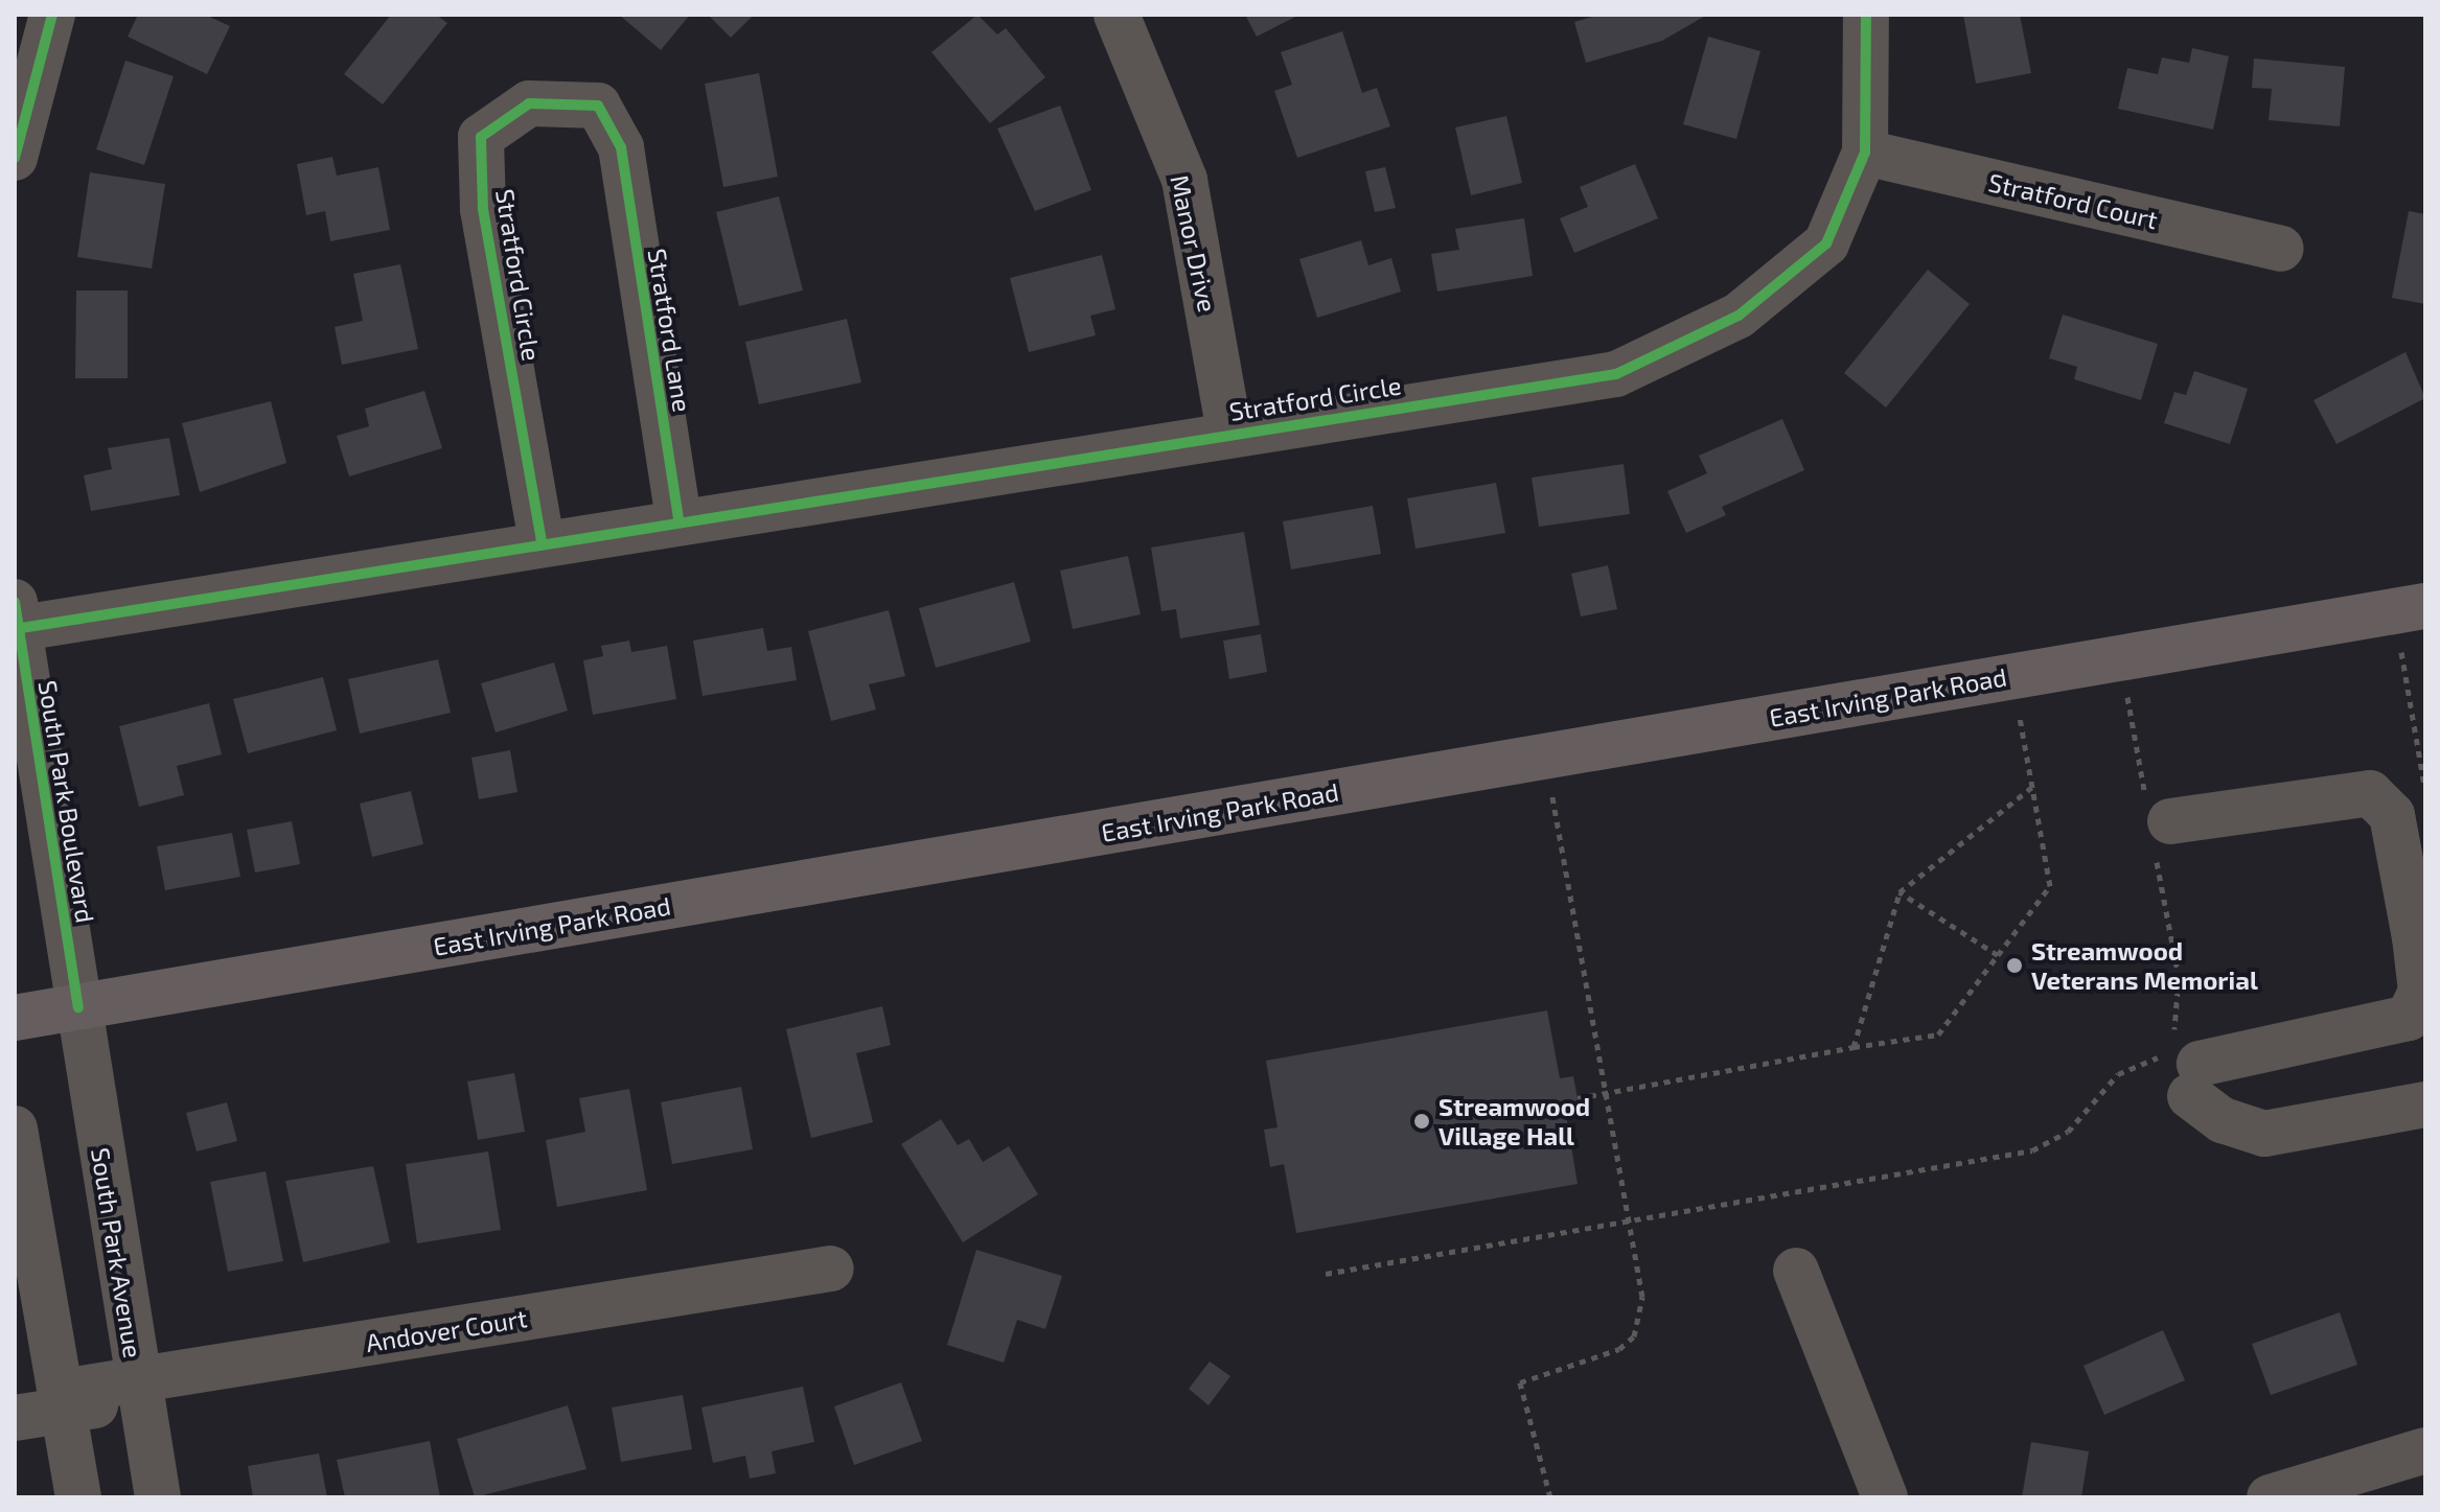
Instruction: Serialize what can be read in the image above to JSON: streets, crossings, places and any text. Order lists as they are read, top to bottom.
{
  "streets": {
    "main road": ["East Irving Park Road"],
    "street": [
      "Stratford Court",
      "Manor Drive",
      "Stratford Circle",
      "Stratford Lane",
      "South Park Boulevard",
      "South Park Avenue",
      "Andover Court"
    ]
  },
  "crossings": [
    ["Stratford Court", "Stratford Circle"],
    ["Manor Drive", "Stratford Circle"],
    ["Stratford Circle", "Stratford Lane"],
    ["Stratford Circle", "South Park Boulevard"],
    ["East Irving Park Road", "South Park Boulevard"],
    ["East Irving Park Road", "South Park Avenue"],
    ["South Park Boulevard", "South Park Avenue"],
    ["South Park Avenue", "Andover Court"]
  ],
  "places": ["Streamwood Veterans Memorial", "Streamwood Village Hall"]
}
